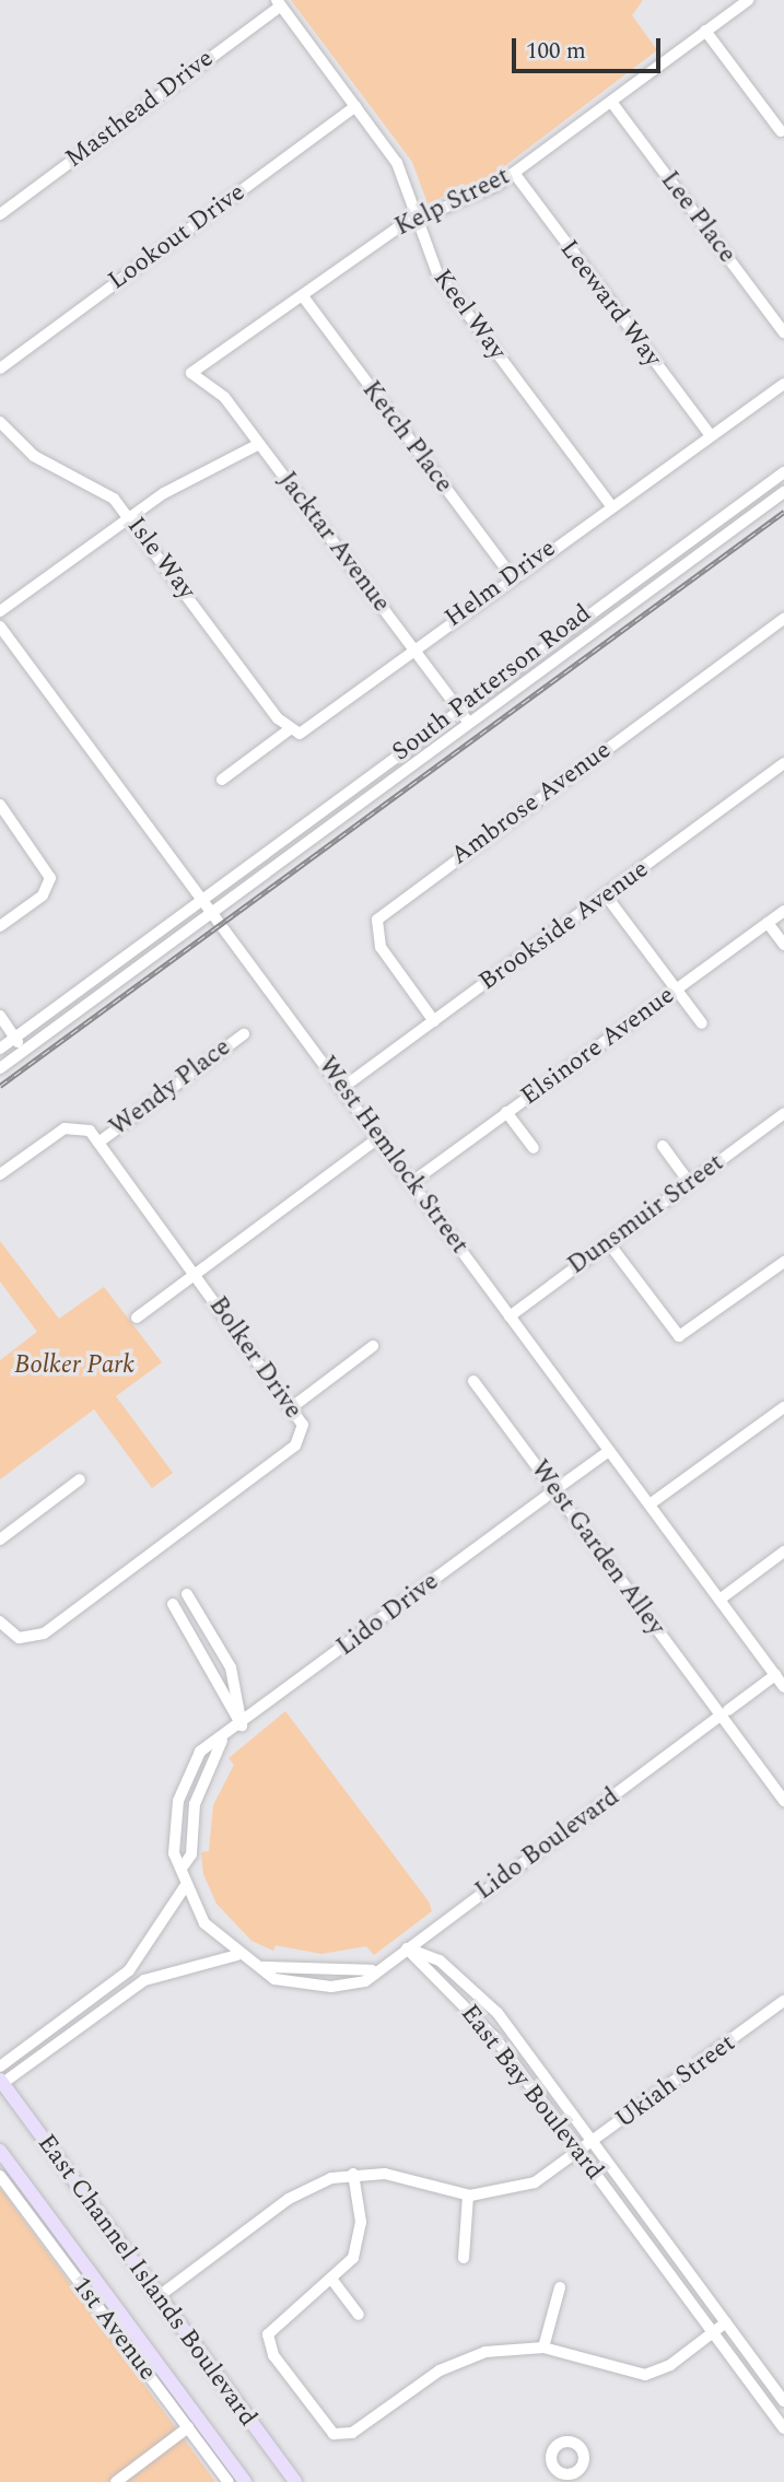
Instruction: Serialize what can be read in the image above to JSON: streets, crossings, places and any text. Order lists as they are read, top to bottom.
{
  "streets": {
    "main road": ["East Channel Islands Boulevard"],
    "street": [
      "Masthead Drive",
      "Kelp Street",
      "Lee Place",
      "Lookout Drive",
      "Leeward Way",
      "Keel Way",
      "Ketch Place",
      "Jacktar Avenue",
      "Isle Way",
      "Helm Drive",
      "South Patterson Road",
      "Ambrose Avenue",
      "Brookside Avenue",
      "Elsinore Avenue",
      "Wendy Place",
      "West Hemlock Street",
      "Dunsmuir Street",
      "Bolker Drive",
      "West Garden Alley",
      "Lido Drive",
      "Lido Boulevard",
      "Ukiah Street",
      "East Bay Boulevard",
      "1st Avenue"
    ]
  },
  "crossings": [
    ["Masthead Drive", "Keel Way"],
    ["Kelp Street", "Lee Place"],
    ["Kelp Street", "Leeward Way"],
    ["Kelp Street", "Keel Way"],
    ["Kelp Street", "Ketch Place"],
    ["Kelp Street", "Jacktar Avenue"],
    ["Lookout Drive", "Keel Way"],
    ["Leeward Way", "Helm Drive"],
    ["Keel Way", "Helm Drive"],
    ["Ketch Place", "Helm Drive"],
    ["Jacktar Avenue", "Helm Drive"],
    ["Jacktar Avenue", "South Patterson Road"],
    ["Isle Way", "Helm Drive"],
    ["South Patterson Road", "West Hemlock Street"],
    ["Ambrose Avenue", "Brookside Avenue"],
    ["Brookside Avenue", "West Hemlock Street"],
    ["Elsinore Avenue", "West Hemlock Street"],
    ["West Hemlock Street", "Dunsmuir Street"],
    ["West Hemlock Street", "Bolker Drive"],
    ["West Hemlock Street", "Lido Drive"],
    ["West Hemlock Street", "Lido Boulevard"],
    ["West Garden Alley", "Lido Drive"],
    ["West Garden Alley", "Lido Boulevard"],
    ["Lido Drive", "Lido Boulevard"],
    ["Lido Boulevard", "East Bay Boulevard"],
    ["Ukiah Street", "East Bay Boulevard"],
    ["Ukiah Street", "East Channel Islands Boulevard"]
  ],
  "parks": ["Bolker Park"],
  "scale_bar": "100 m"
}
